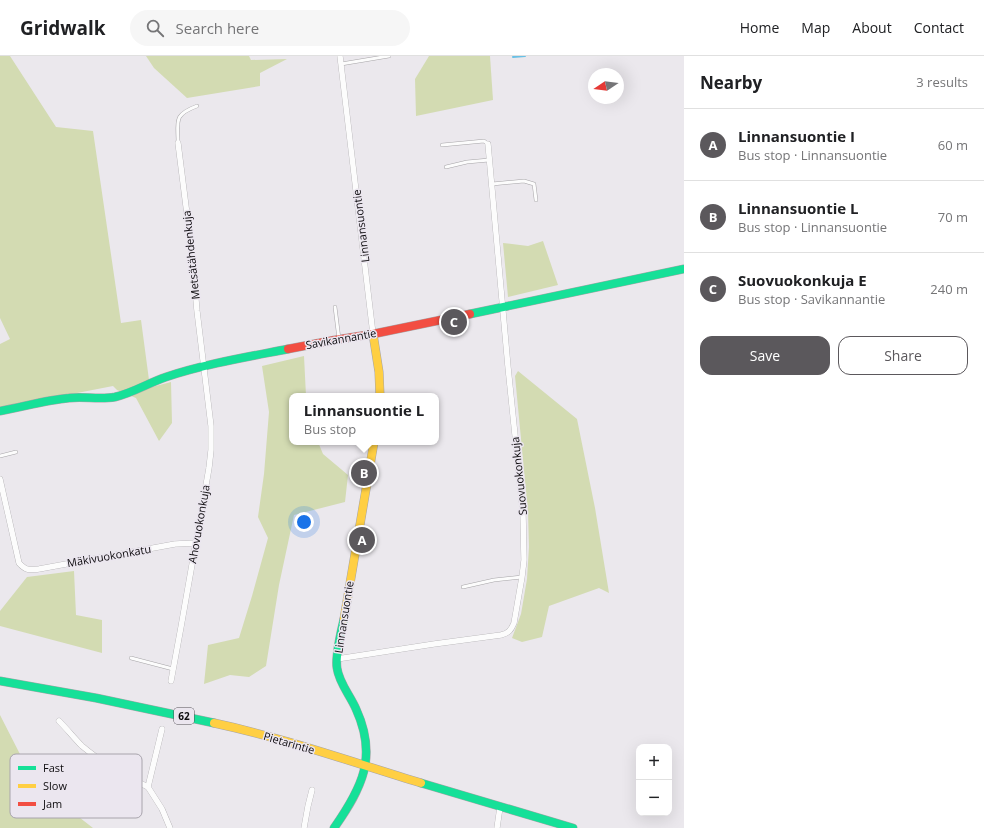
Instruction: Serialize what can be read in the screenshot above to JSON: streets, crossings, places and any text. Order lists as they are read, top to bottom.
{
  "streets": {
    "street": [
      "Linnansuontie",
      "Metsätähdenkuja",
      "Savikannantie",
      "Suovuokonkuja",
      "Ahovuokonkuja",
      "Mäkivuokonkatu",
      "62",
      "Pietarintie"
    ]
  },
  "crossings": [
    ["Linnansuontie", "Savikannantie"],
    ["Linnansuontie", "Suovuokonkuja"],
    ["Linnansuontie", "Pietarintie"],
    ["Metsätähdenkuja", "Savikannantie"],
    ["Metsätähdenkuja", "Ahovuokonkuja"],
    ["Savikannantie", "Suovuokonkuja"],
    ["Savikannantie", "Ahovuokonkuja"],
    ["Ahovuokonkuja", "Mäkivuokonkatu"]
  ],
  "legend": ["Fast", "Slow", "Jam"],
  "north": "left",
  "page": {
    "header": "Gridwalk",
    "search": "Search here",
    "nav": [
      "Home",
      "Map",
      "About",
      "Contact"
    ],
    "heading": ["Nearby", "3 results"],
    "list": [
      {
        "mark": "A",
        "name": "Linnansuontie I",
        "note": "Bus stop · Linnansuontie",
        "value": "60 m"
      },
      {
        "mark": "B",
        "name": "Linnansuontie L",
        "note": "Bus stop · Linnansuontie",
        "value": "70 m"
      },
      {
        "mark": "C",
        "name": "Suovuokonkuja E",
        "note": "Bus stop · Savikannantie",
        "value": "240 m"
      }
    ],
    "pins": ["C", "B", "A"],
    "buttons": ["Save", "Share"],
    "popup": ["Linnansuontie L", "Bus stop"],
    "map_buttons": ["+", "−"]
  }
}
